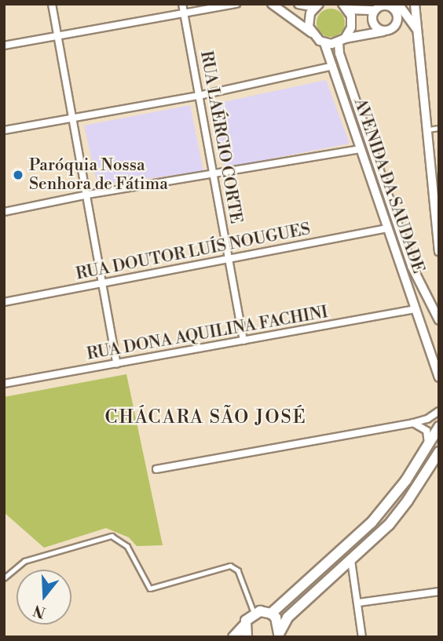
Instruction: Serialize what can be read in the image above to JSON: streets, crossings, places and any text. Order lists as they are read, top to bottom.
{
  "streets": {
    "street": [
      "RUA LAÉRCIO CORTE",
      "AVENIDA DA SAUDADE",
      "RUA DOUTOR LUÍS NOUGUES",
      "RUA DONA AQUILINA FACHINI"
    ]
  },
  "crossings": [
    ["RUA LAÉRCIO CORTE", "RUA DOUTOR LUÍS NOUGUES"],
    ["RUA LAÉRCIO CORTE", "RUA DONA AQUILINA FACHINI"],
    ["AVENIDA DA SAUDADE", "RUA DOUTOR LUÍS NOUGUES"],
    ["AVENIDA DA SAUDADE", "RUA DONA AQUILINA FACHINI"]
  ],
  "districts": ["CHÁCARA SÃO JOSÉ"],
  "places": ["Paróquia Nossa Senhora de Fátima"],
  "north": "bottom"
}
